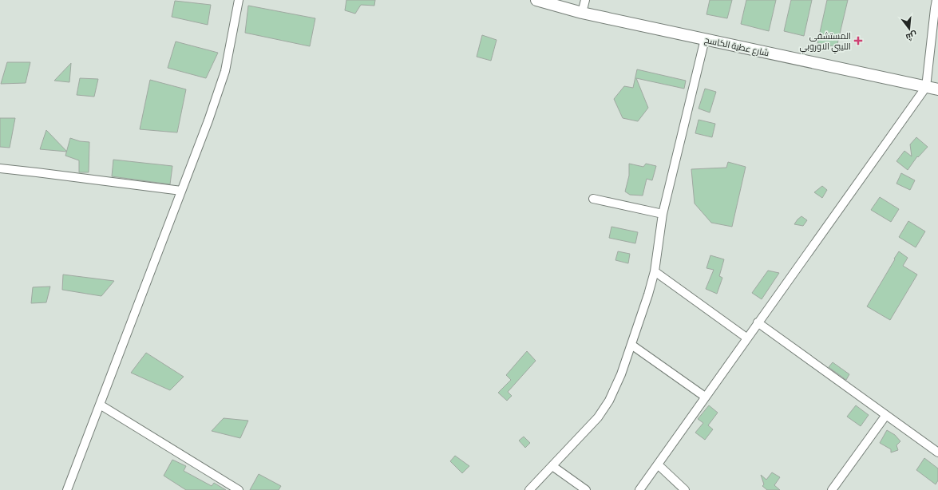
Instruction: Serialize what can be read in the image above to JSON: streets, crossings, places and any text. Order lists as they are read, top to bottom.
{
  "streets": {
    "street": ["شارع عطية الكاسح"]
  },
  "places": {
    "health": ["المستشفی الليبي الاوروبي"]
  },
  "north": "bottom"
}
